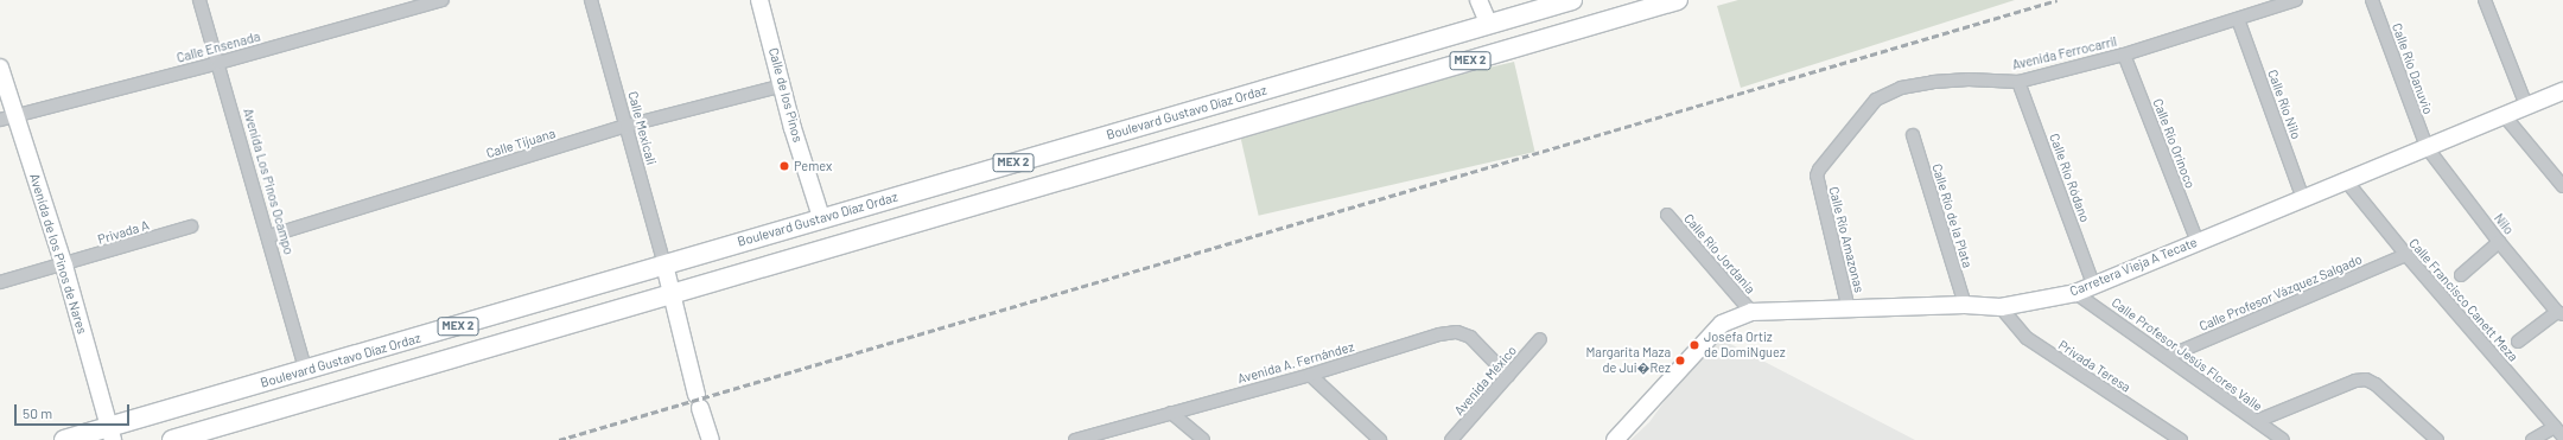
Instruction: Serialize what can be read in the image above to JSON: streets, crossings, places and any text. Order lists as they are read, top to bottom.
{
  "streets": {
    "main road": ["MEX 2", "Boulevard Gustavo Díaz Ordaz"],
    "street": [
      "Calle Ensenada",
      "Avenida Ferrocarril",
      "Calle Río Danuvio",
      "Calle de los Pinos",
      "Calle Río Nilo",
      "Calle Mexicali",
      "Calle Tijuana",
      "Calle Río Orinoco",
      "Calle Río Ródano",
      "Avenida Los Pinos Ocampo",
      "Calle Río de la Plata",
      "Nilo",
      "Privada A",
      "Calle Río Amazonas",
      "Avenida de los Pinos de Nares",
      "Calle Río Jordania",
      "Carretera Vieja A Tecate",
      "Calle Profesor Vázquez Salgado",
      "Calle Francisco Canett Meza",
      "Calle Profesor Jesús Flores Valle",
      "Avenida A. Fernández",
      "Privada Teresa",
      "Avenida México"
    ]
  },
  "crossings": [
    ["Calle Ensenada", "Avenida Los Pinos Ocampo"],
    ["Calle Ensenada", "Avenida de los Pinos de Nares"],
    ["Avenida Ferrocarril", "Calle Río Nilo"],
    ["Avenida Ferrocarril", "Calle Río Orinoco"],
    ["Avenida Ferrocarril", "Calle Río Ródano"],
    ["Avenida Ferrocarril", "Calle Río Amazonas"],
    ["Calle Río Danuvio", "Nilo"],
    ["Calle Río Danuvio", "Carretera Vieja A Tecate"],
    ["Calle de los Pinos", "Boulevard Gustavo Díaz Ordaz"],
    ["Calle de los Pinos", "Calle Tijuana"],
    ["Calle Río Nilo", "Carretera Vieja A Tecate"],
    ["Boulevard Gustavo Díaz Ordaz", "Calle Mexicali"],
    ["Boulevard Gustavo Díaz Ordaz", "Avenida Los Pinos Ocampo"],
    ["Boulevard Gustavo Díaz Ordaz", "Avenida de los Pinos de Nares"],
    ["Calle Mexicali", "Calle Tijuana"],
    ["Calle Tijuana", "Avenida Los Pinos Ocampo"],
    ["Calle Río Orinoco", "Carretera Vieja A Tecate"],
    ["Calle Río Ródano", "Carretera Vieja A Tecate"],
    ["Calle Río de la Plata", "Carretera Vieja A Tecate"],
    ["Nilo", "Carretera Vieja A Tecate"],
    ["Privada A", "Avenida de los Pinos de Nares"],
    ["Calle Río Amazonas", "Carretera Vieja A Tecate"],
    ["Calle Río Jordania", "Carretera Vieja A Tecate"],
    ["Carretera Vieja A Tecate", "Calle Francisco Canett Meza"],
    ["Carretera Vieja A Tecate", "Calle Profesor Jesús Flores Valle"],
    ["Carretera Vieja A Tecate", "Privada Teresa"],
    ["Calle Profesor Vázquez Salgado", "Calle Francisco Canett Meza"],
    ["Calle Profesor Vázquez Salgado", "Calle Profesor Jesús Flores Valle"],
    ["Avenida A. Fernández", "Avenida México"]
  ],
  "places": ["Pemex", "Josefa Ortiz de DomiNguez", "Margarita Maza de Jui�Rez"],
  "scale_bar": "50 m"
}
